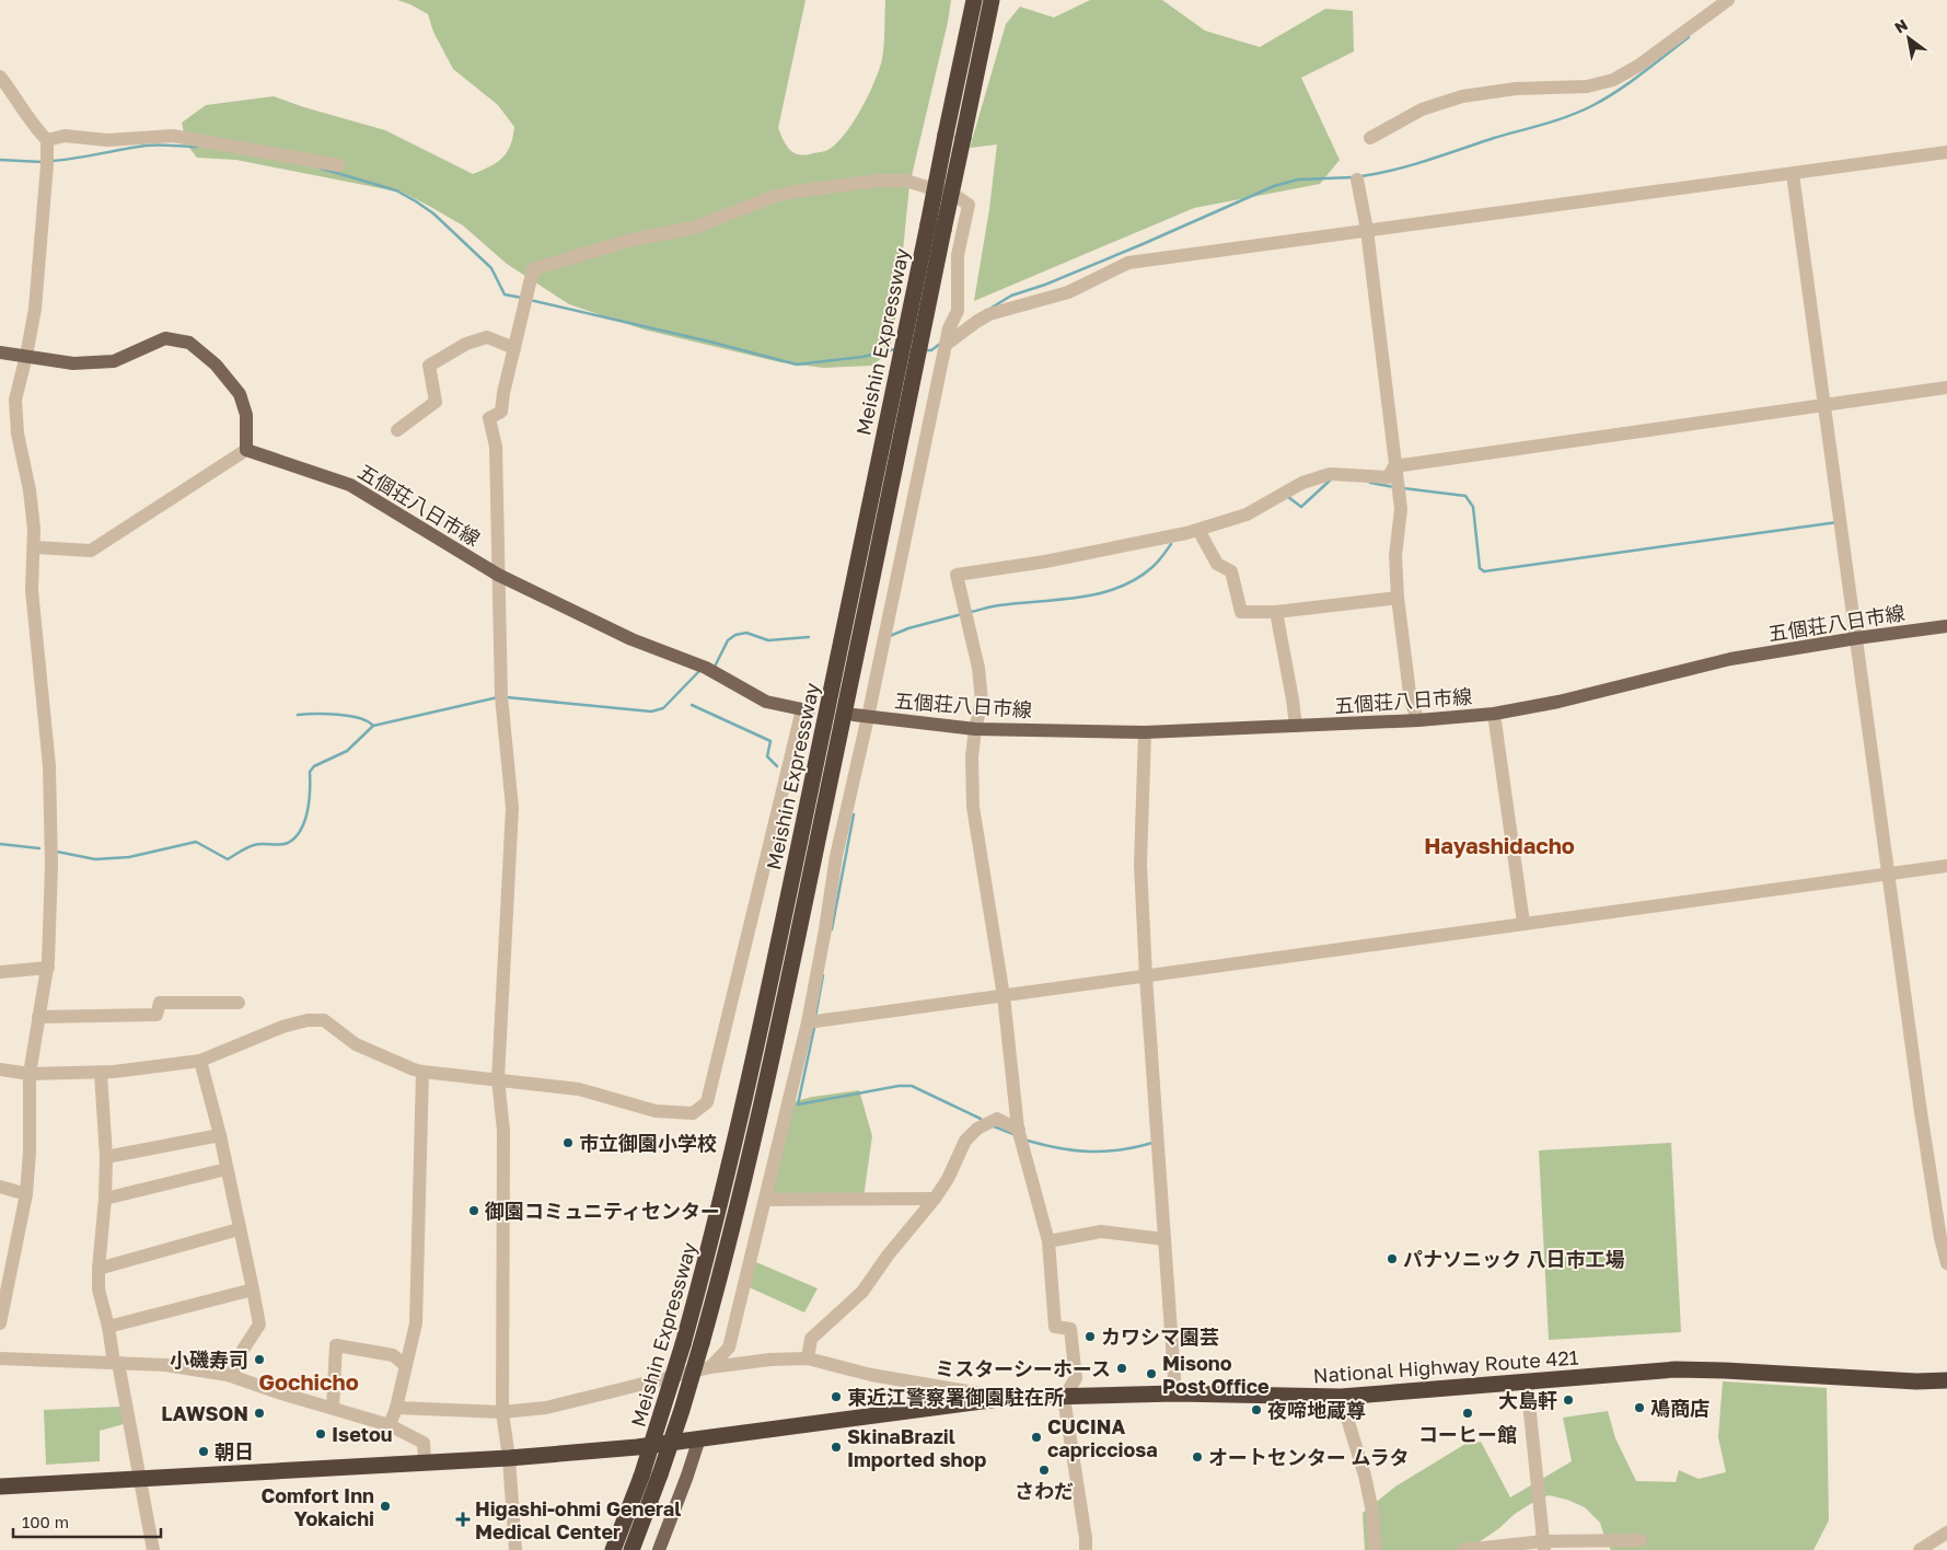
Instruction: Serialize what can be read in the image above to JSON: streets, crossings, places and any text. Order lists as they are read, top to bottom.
{
  "streets": {
    "highway": ["Meishin Expressway", "National Highway Route 421"],
    "main road": ["五個荘八日市線"]
  },
  "districts": ["Hayashidacho", "Gochicho"],
  "places": {
    "other": [
      "市立御園小学校",
      "御園コミュニティセンター",
      "パナソニック 八日市工場",
      "カワシマ園芸",
      "小磯寿司",
      "ミスターシーホース",
      "Misono Post Office",
      "東近江警察署御園駐在所",
      "大島軒",
      "鳰商店",
      "夜啼地蔵尊",
      "LAWSON",
      "コーヒー館",
      "Isetou",
      "CUCINA capricciosa",
      "SkinaBrazil Imported shop",
      "朝日",
      "オートセンター ムラタ",
      "さわだ",
      "Comfort Inn Yokaichi"
    ],
    "health": ["Higashi-ohmi General Medical Center"]
  },
  "scale_bar": "100 m",
  "north": "top left"
}
